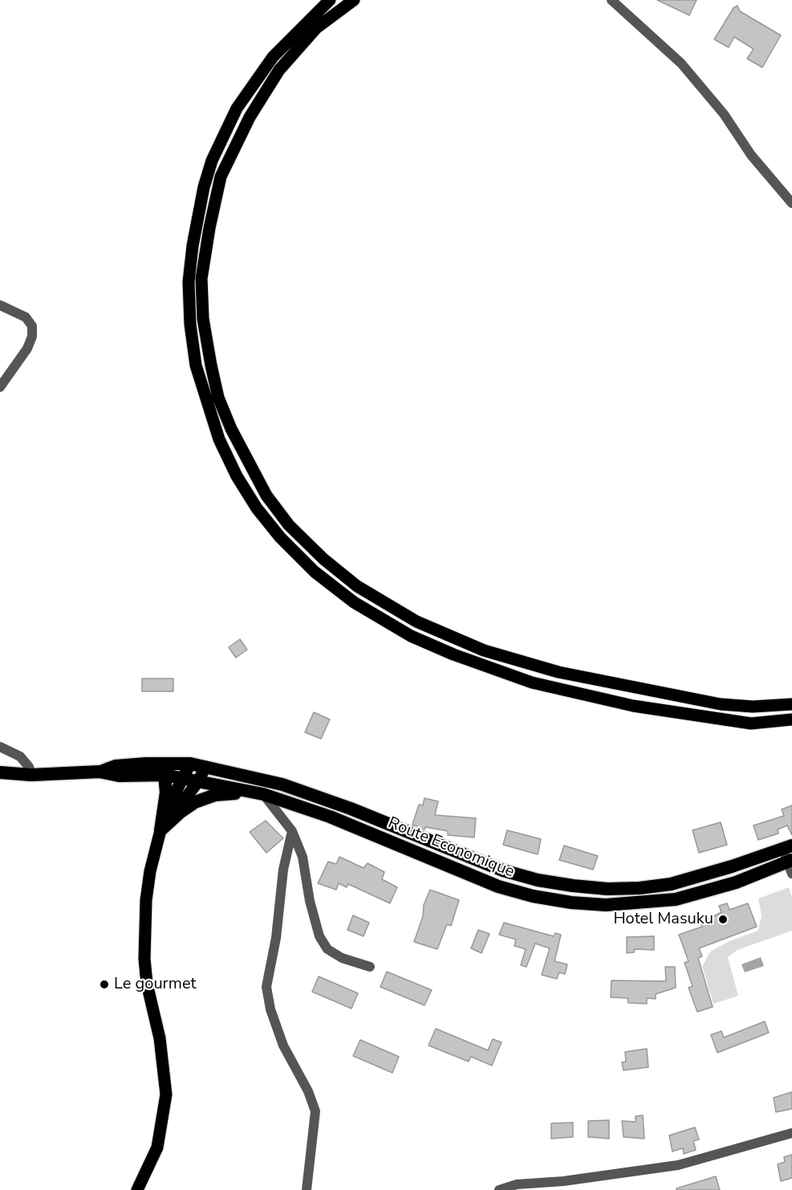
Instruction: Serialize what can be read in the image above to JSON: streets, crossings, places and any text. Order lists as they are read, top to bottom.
{
  "streets": {
    "highway": ["Route Economique"]
  },
  "places": ["Hotel Masuku", "Le gourmet"]
}
